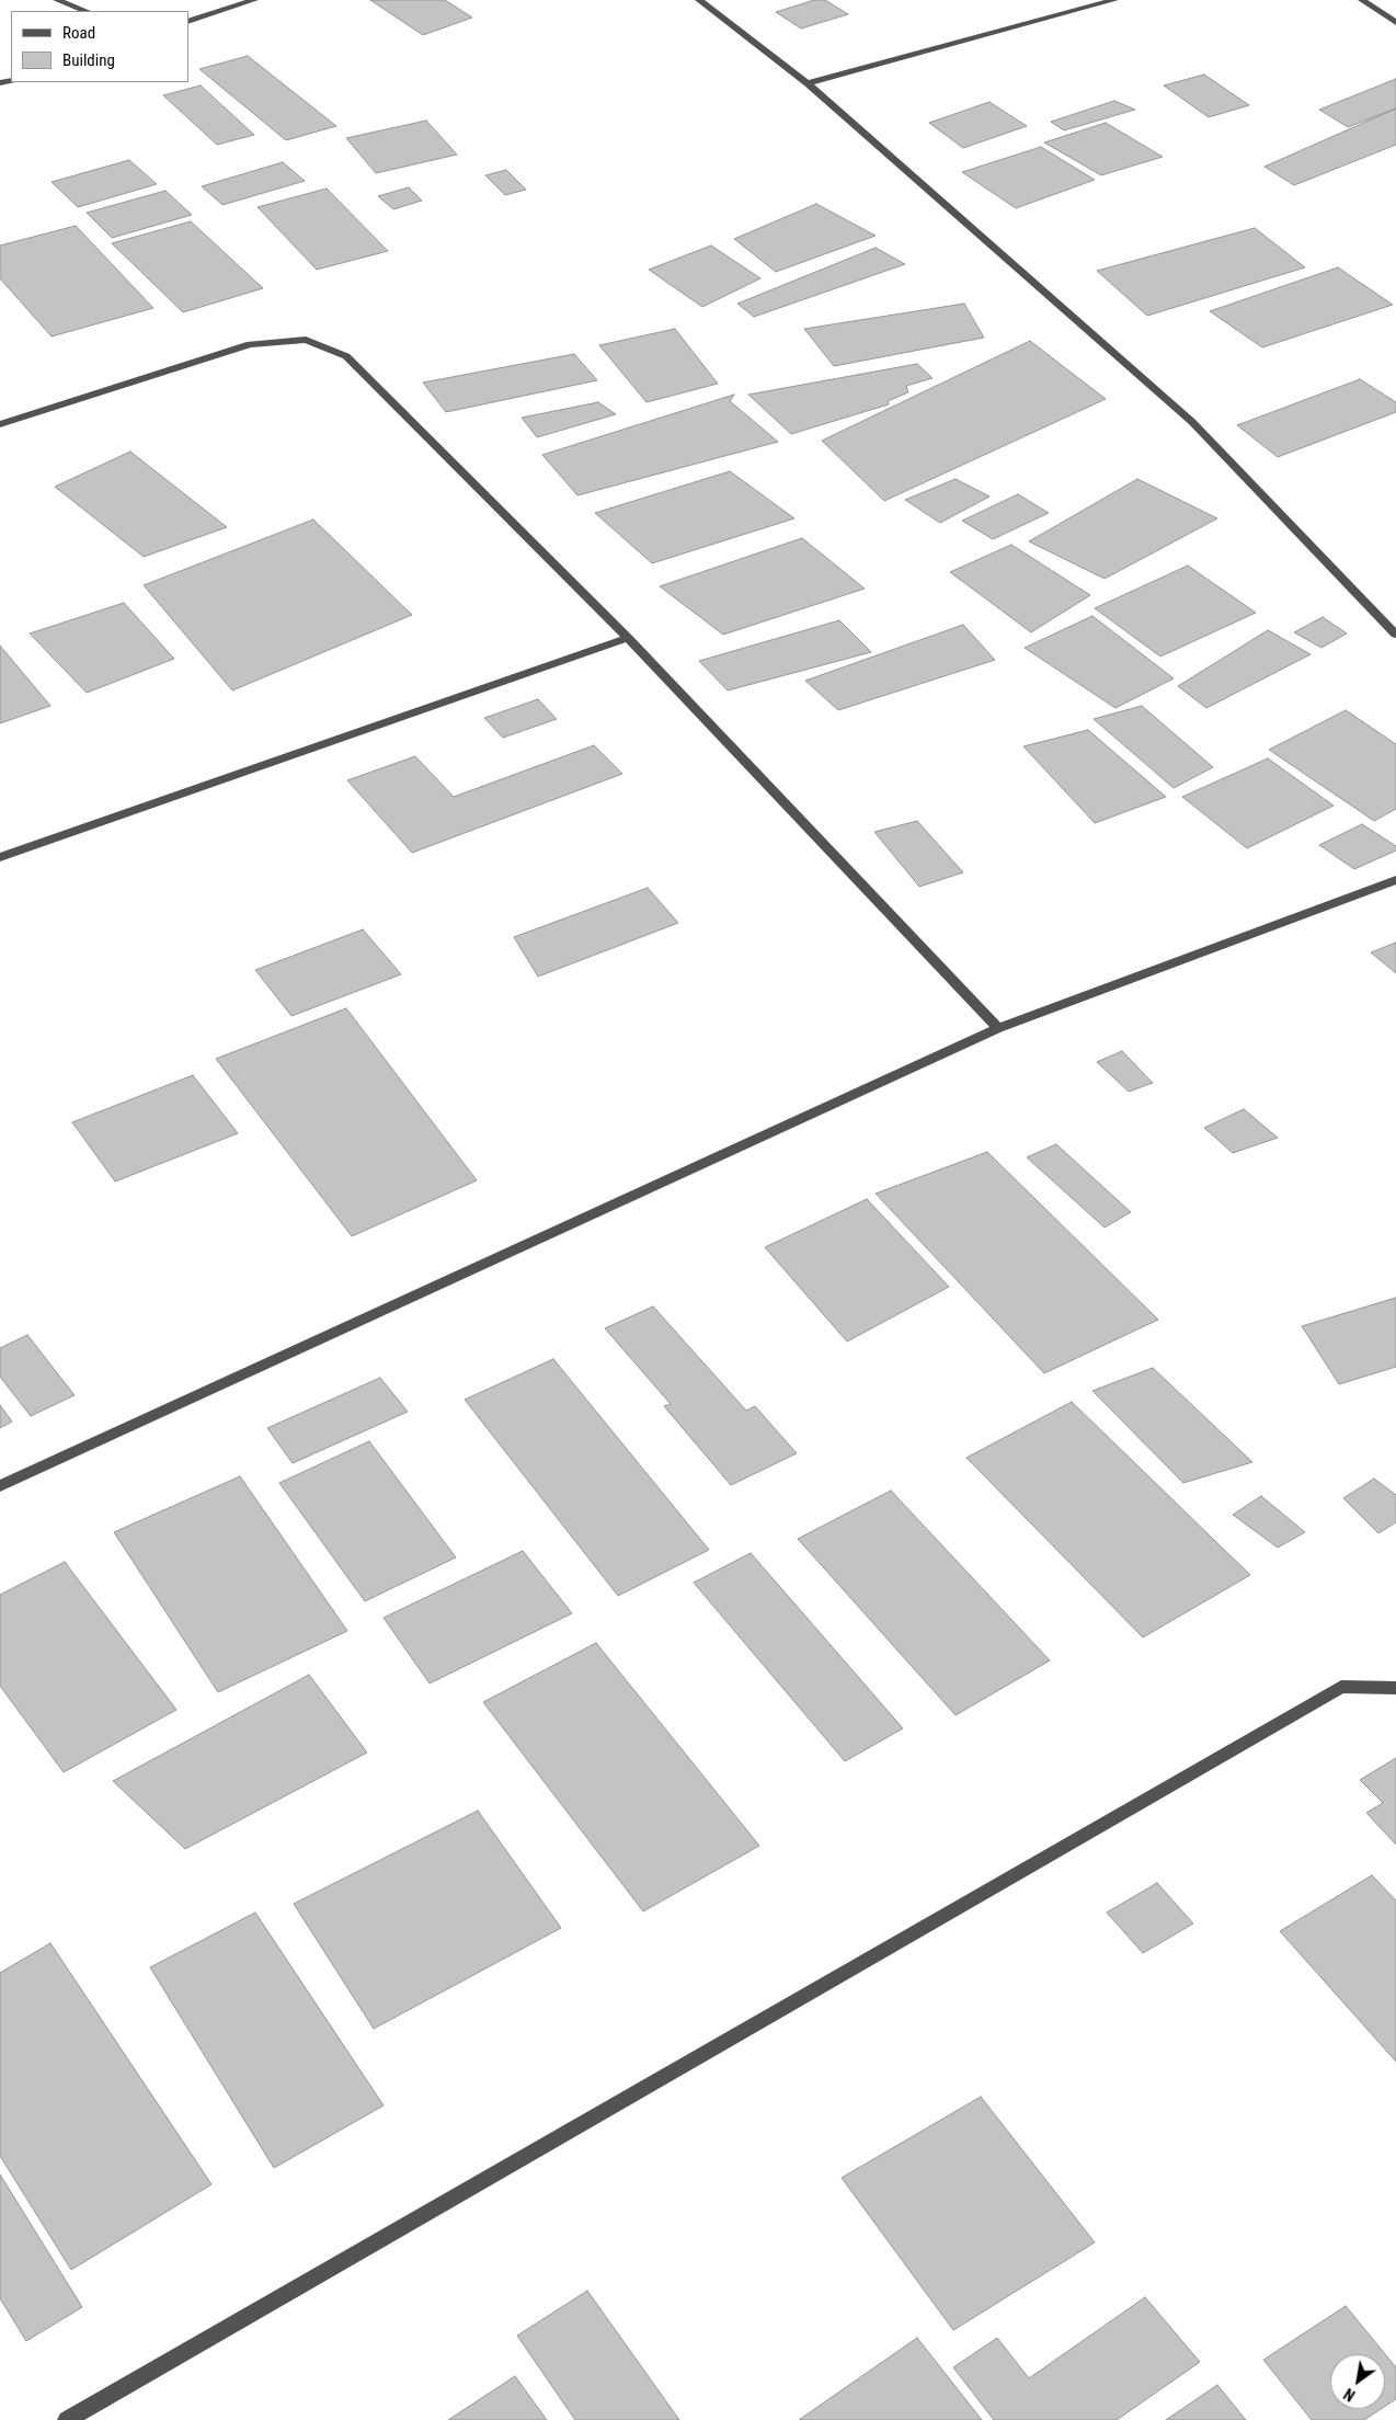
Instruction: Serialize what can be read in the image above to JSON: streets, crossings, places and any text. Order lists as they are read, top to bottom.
{
  "legend": ["Road", "Building"],
  "north": "bottom left"
}
